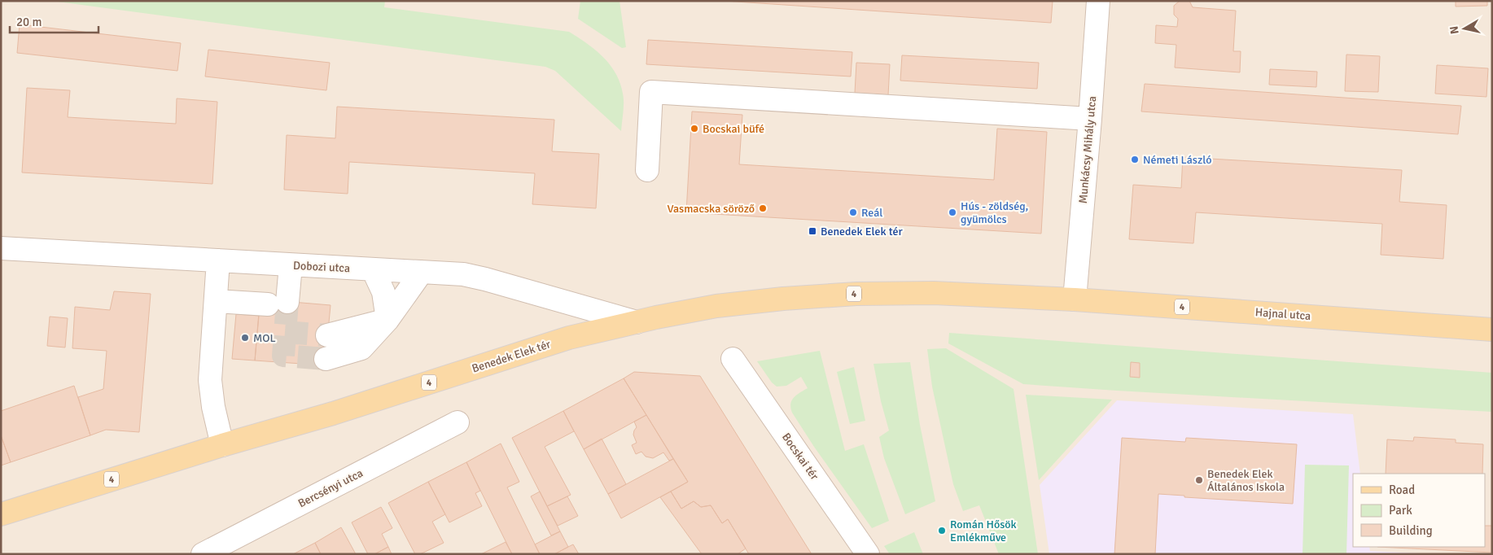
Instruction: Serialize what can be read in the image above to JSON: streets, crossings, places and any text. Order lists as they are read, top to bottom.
{
  "streets": {
    "main road": ["4", "Hajnal utca", "Benedek Elek tér"],
    "street": [
      "Munkácsy Mihály utca",
      "Dobozi utca",
      "Bocskai tér",
      "Bercsényi utca"
    ]
  },
  "crossings": [
    ["Munkácsy Mihály utca", "Hajnal utca"],
    ["Munkácsy Mihály utca", "Benedek Elek tér"],
    ["Dobozi utca", "Benedek Elek tér"],
    ["4", "Benedek Elek tér"],
    ["Hajnal utca", "Benedek Elek tér"]
  ],
  "places": {
    "other": [
      "Bocskai büfé",
      "Németi László",
      "Vasmacska söröző",
      "Reál",
      "Hús - zöldség, gyümölcs",
      "MOL",
      "Benedek Elek Általános Iskola",
      "Román Hősök Emlékműve"
    ],
    "transit": ["Benedek Elek tér"]
  },
  "legend": ["Road", "Park", "Building"],
  "scale_bar": "20 m",
  "north": "left"
}
